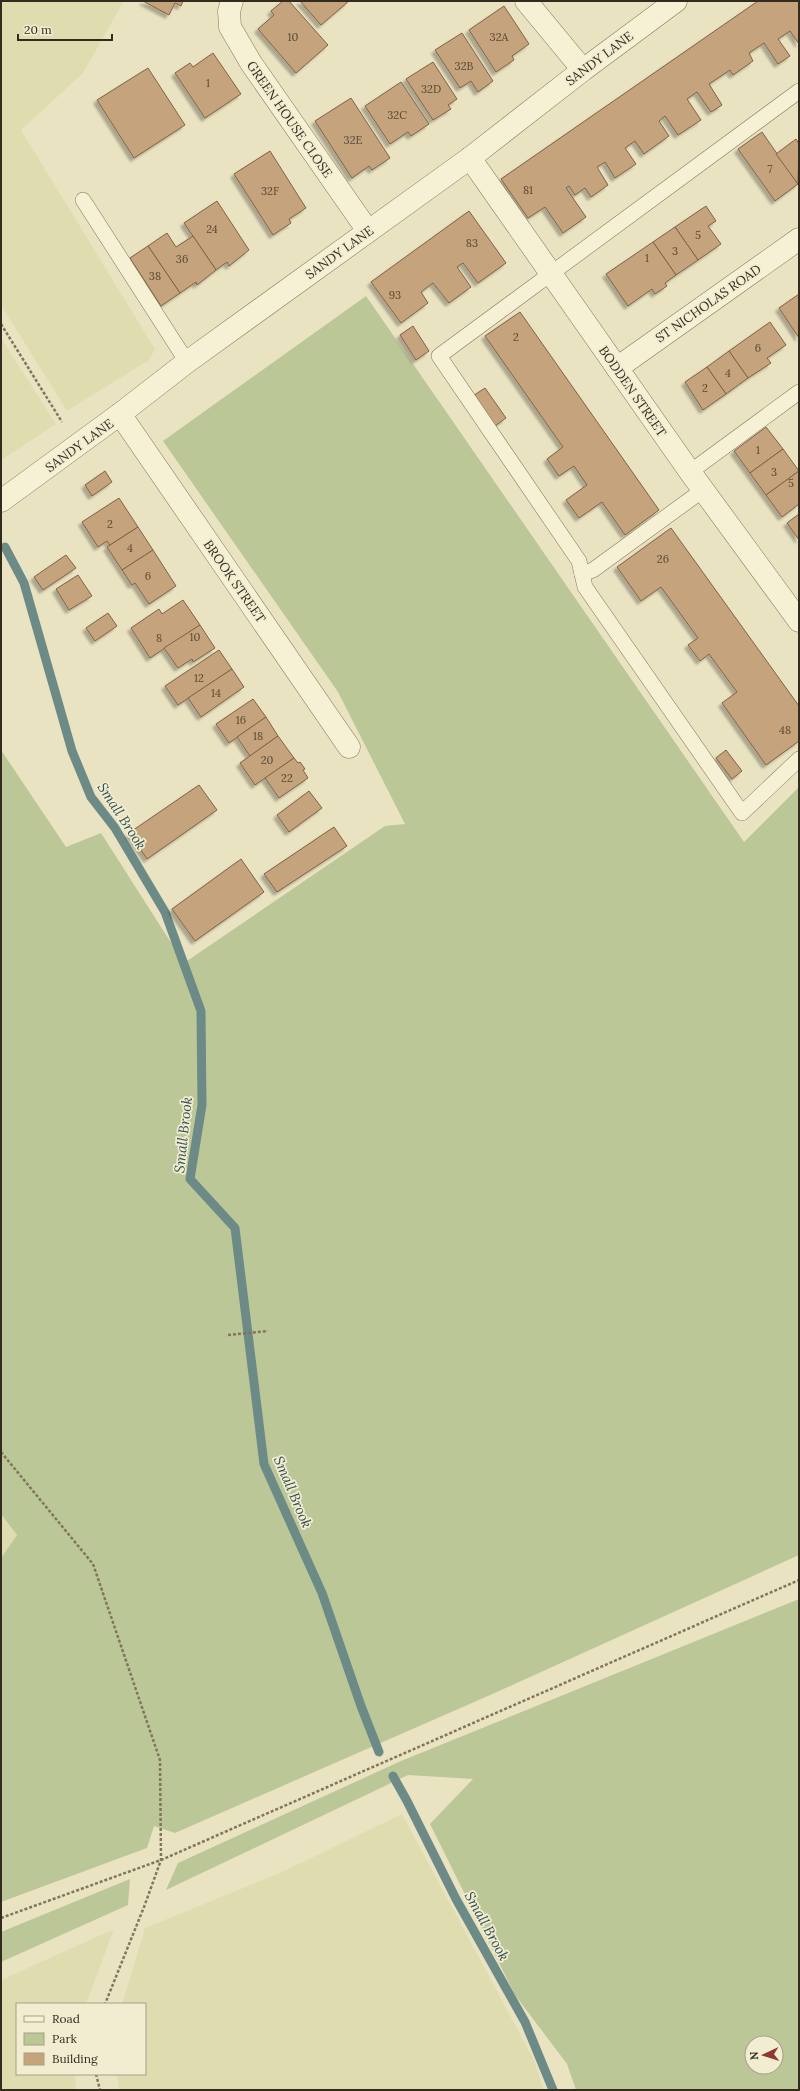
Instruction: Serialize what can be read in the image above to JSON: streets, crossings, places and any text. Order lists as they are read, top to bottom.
{
  "streets": {
    "street": [
      "SANDY LANE",
      "GREEN HOUSE CLOSE",
      "ST NICHOLAS ROAD",
      "BODDEN STREET",
      "BROOK STREET"
    ]
  },
  "crossings": [
    ["SANDY LANE", "GREEN HOUSE CLOSE"],
    ["SANDY LANE", "BODDEN STREET"],
    ["SANDY LANE", "BROOK STREET"],
    ["ST NICHOLAS ROAD", "BODDEN STREET"]
  ],
  "water": ["Small Brook"],
  "house_numbers": [
    "10",
    "32A",
    "32B",
    "1",
    "32D",
    "32C",
    "32E",
    "7",
    "81",
    "32F",
    "24",
    "5",
    "83",
    "3",
    "1",
    "36",
    "38",
    "93",
    "2",
    "6",
    "4",
    "2",
    "1",
    "3",
    "5",
    "2",
    "4",
    "26",
    "6",
    "10",
    "8",
    "12",
    "14",
    "16",
    "48",
    "18",
    "20",
    "22"
  ],
  "legend": ["Road", "Park", "Building"],
  "scale_bar": "20 m",
  "north": "left"
}
